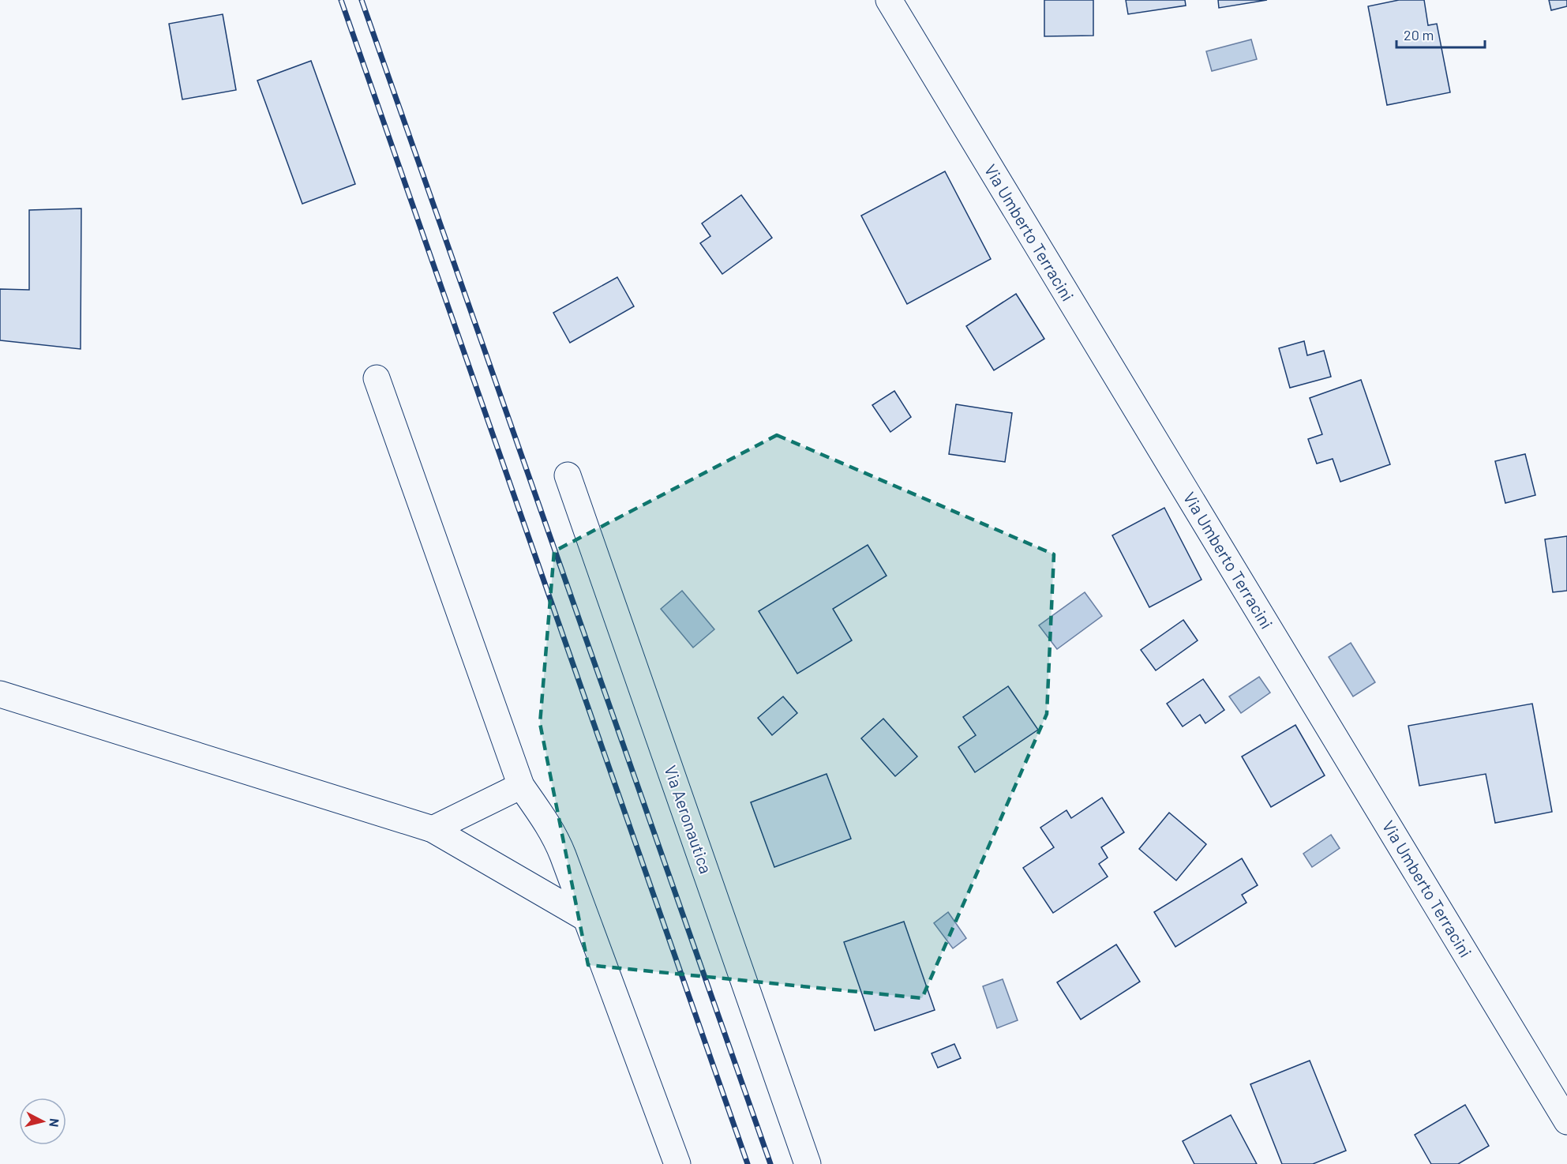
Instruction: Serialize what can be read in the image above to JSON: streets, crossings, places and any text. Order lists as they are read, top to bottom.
{
  "streets": {
    "street": ["Via Umberto Terracini", "Via Aeronautica"]
  },
  "scale_bar": "20 m",
  "north": "right"
}
